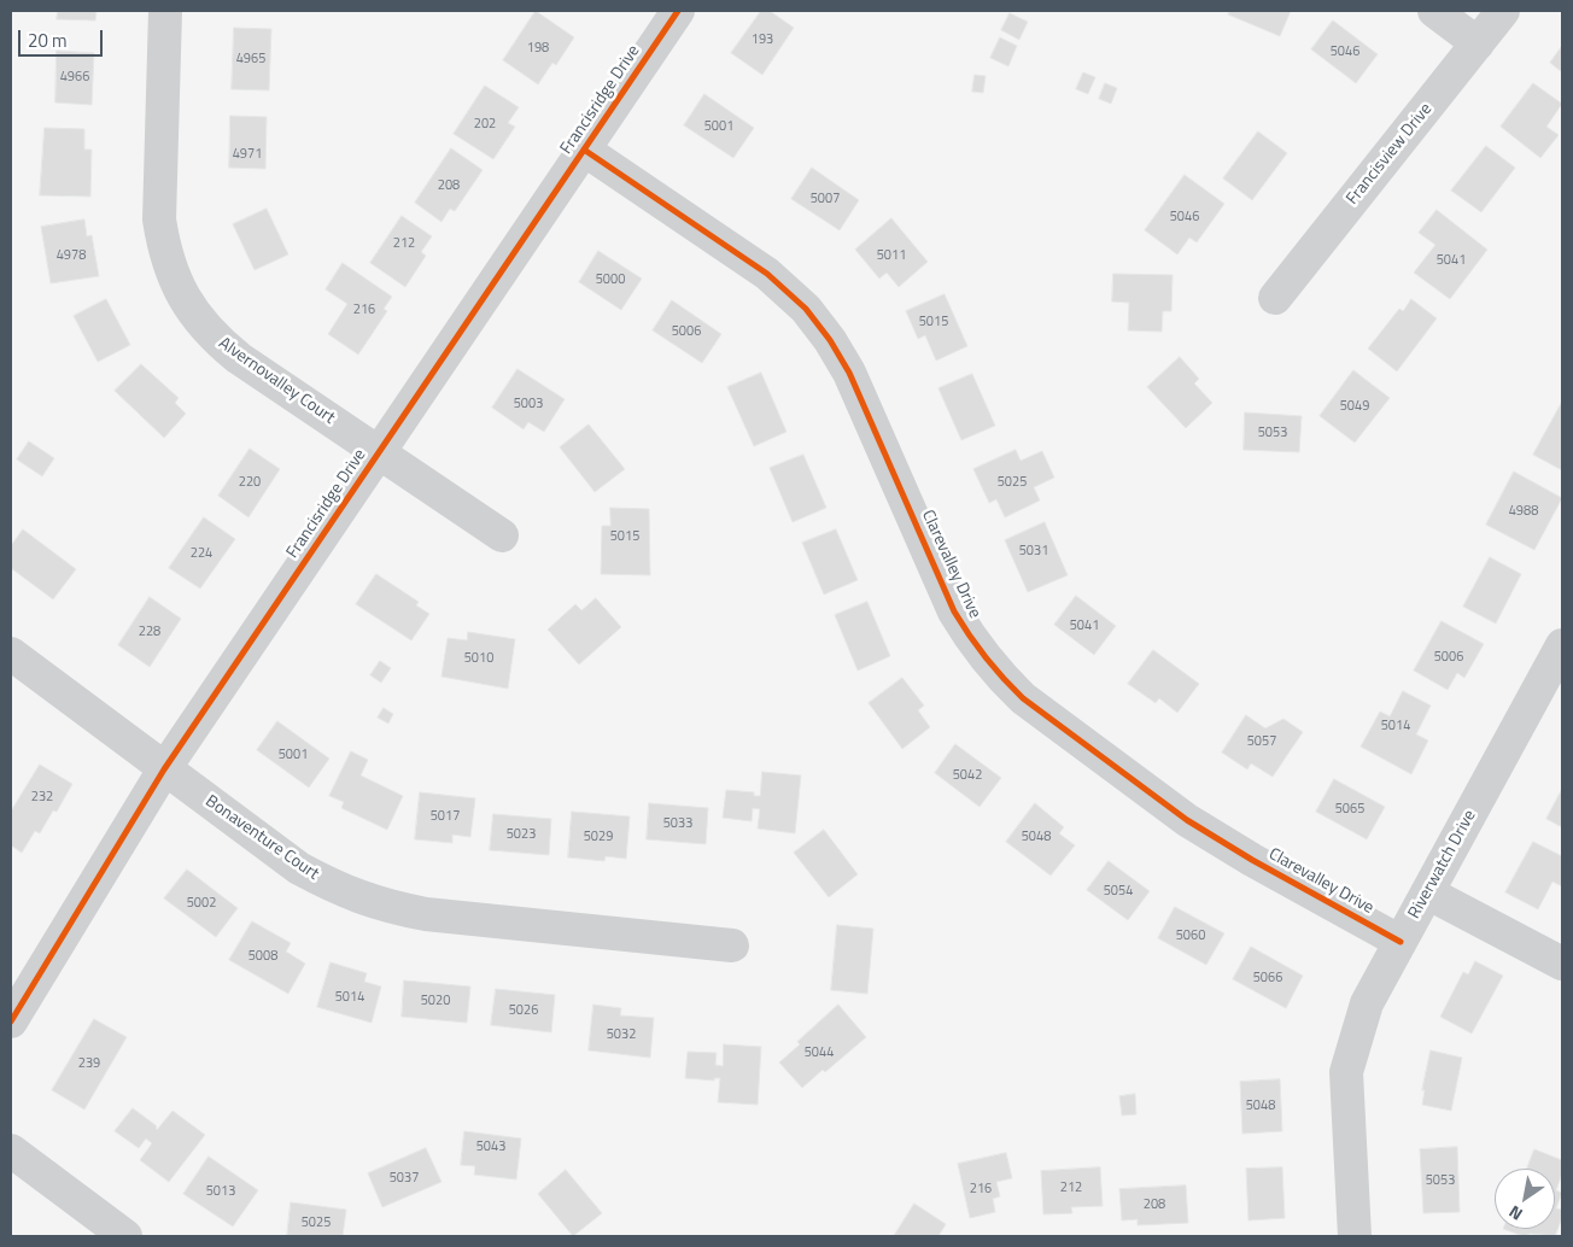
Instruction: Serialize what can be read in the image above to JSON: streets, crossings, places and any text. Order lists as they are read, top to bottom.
{
  "streets": {
    "street": [
      "Francisridge Drive",
      "Francisview Drive",
      "Alvernovalley Court",
      "Clarevalley Drive",
      "Bonaventure Court",
      "Riverwatch Drive"
    ]
  },
  "crossings": [
    ["Francisridge Drive", "Alvernovalley Court"],
    ["Francisridge Drive", "Clarevalley Drive"],
    ["Francisridge Drive", "Bonaventure Court"],
    ["Clarevalley Drive", "Riverwatch Drive"]
  ],
  "house_numbers": [
    "193",
    "198",
    "5046",
    "4965",
    "4966",
    "202",
    "5001",
    "4971",
    "208",
    "5007",
    "5046",
    "212",
    "4978",
    "5011",
    "5041",
    "5000",
    "216",
    "5015",
    "5006",
    "5003",
    "5049",
    "5053",
    "220",
    "5025",
    "4988",
    "5015",
    "5031",
    "224",
    "5041",
    "228",
    "5006",
    "5010",
    "5014",
    "5057",
    "5001",
    "5042",
    "232",
    "5065",
    "5017",
    "5033",
    "5023",
    "5029",
    "5048",
    "5054",
    "5002",
    "5060",
    "5008",
    "5066",
    "5014",
    "5020",
    "5026",
    "5032",
    "5044",
    "239",
    "5048",
    "5043",
    "5037",
    "5053",
    "212",
    "216",
    "5013",
    "208",
    "5025"
  ],
  "scale_bar": "20 m",
  "north": "bottom left"
}
